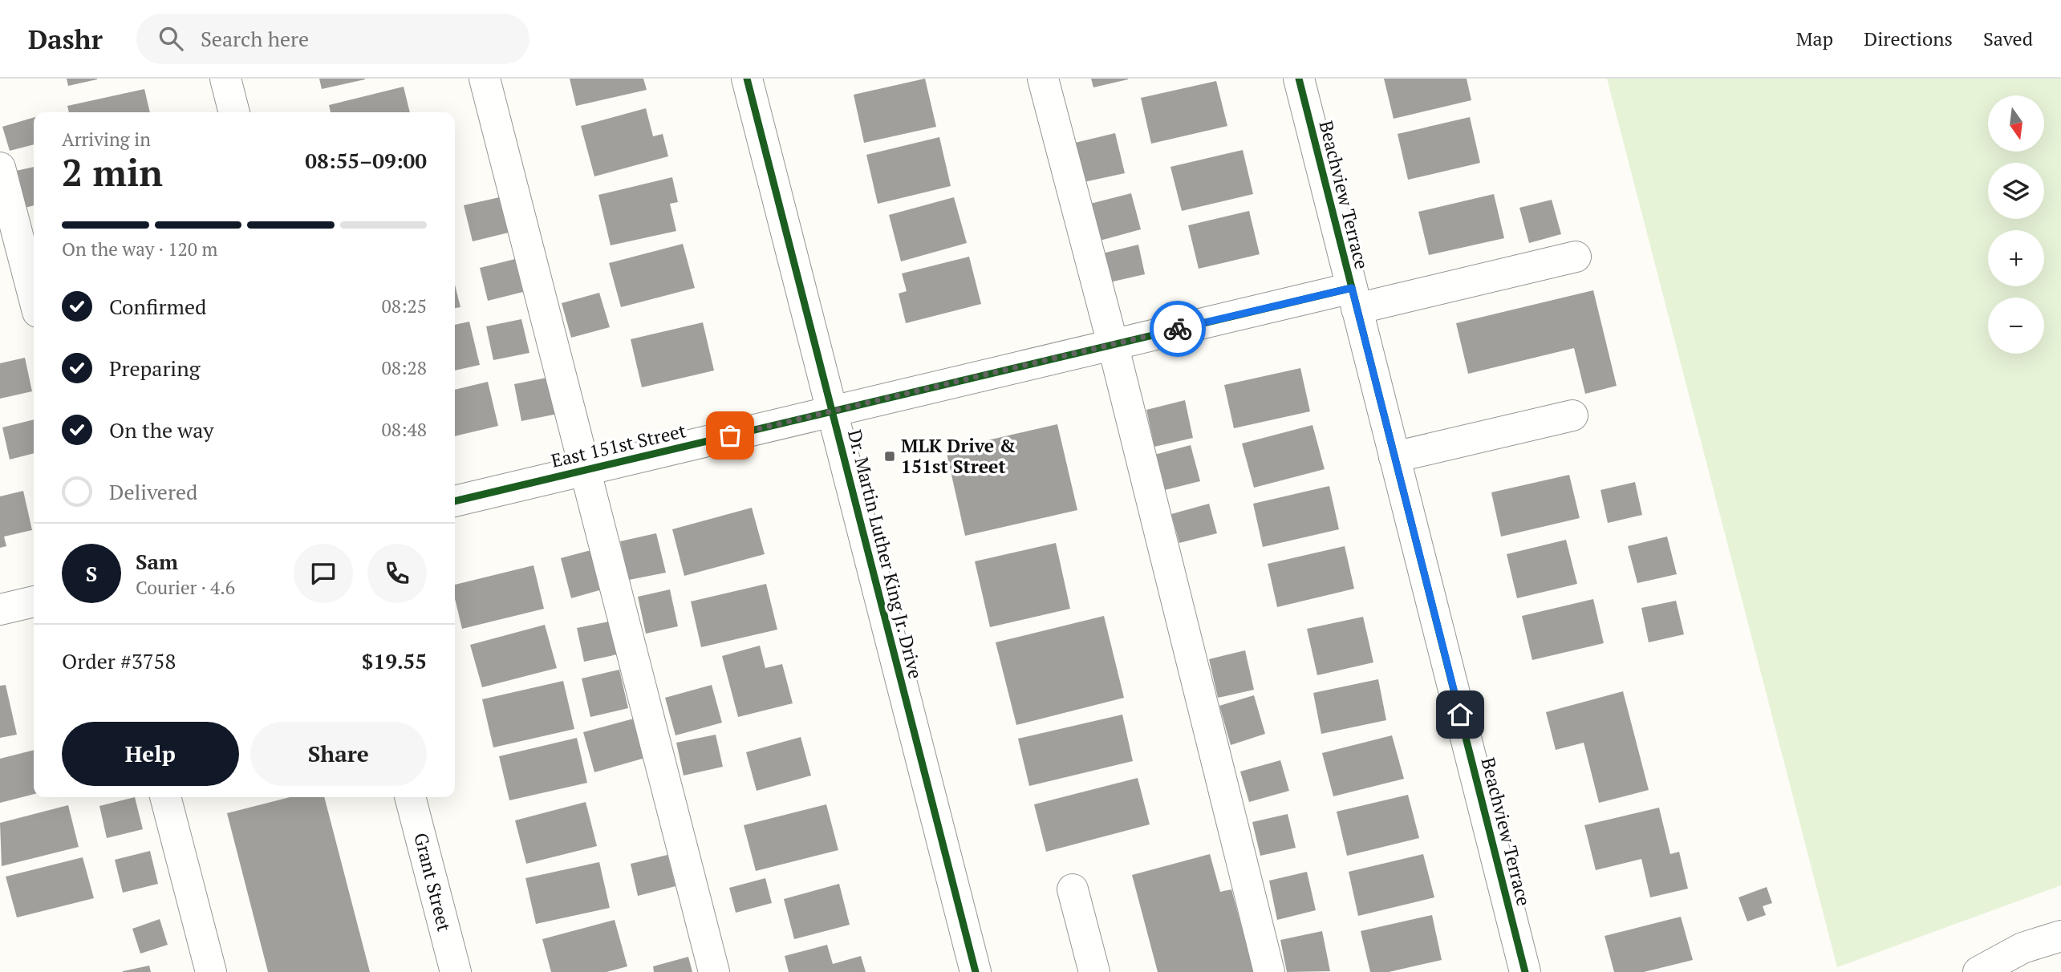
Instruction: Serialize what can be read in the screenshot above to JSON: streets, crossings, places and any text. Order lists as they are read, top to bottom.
{
  "streets": {
    "street": [
      "Beachview Terrace",
      "East 151st Street",
      "Dr. Martin Luther King Jr. Drive",
      "Grant Street"
    ]
  },
  "crossings": [
    ["Beachview Terrace", "East 151st Street"],
    ["East 151st Street", "Dr. Martin Luther King Jr. Drive"]
  ],
  "places": {
    "transit": ["MLK Drive & 151st Street"]
  },
  "north": "bottom",
  "page": {
    "header": "Dashr",
    "search": "Search here",
    "nav": ["Map", "Directions", "Saved"],
    "map_buttons": ["+", "−"],
    "heading": ["2 min", "Arriving in", "08:55–09:00"],
    "panel": [
      "Sam",
      "Courier · 4.6",
      "Order #3758",
      "$19.55"
    ],
    "bar": "On the way · 120 m",
    "list": [
      ["Confirmed", "08:25"],
      ["Preparing", "08:28"],
      ["On the way", "08:48"],
      "Delivered"
    ],
    "round": "S",
    "buttons": ["Help", "Share"]
  }
}
